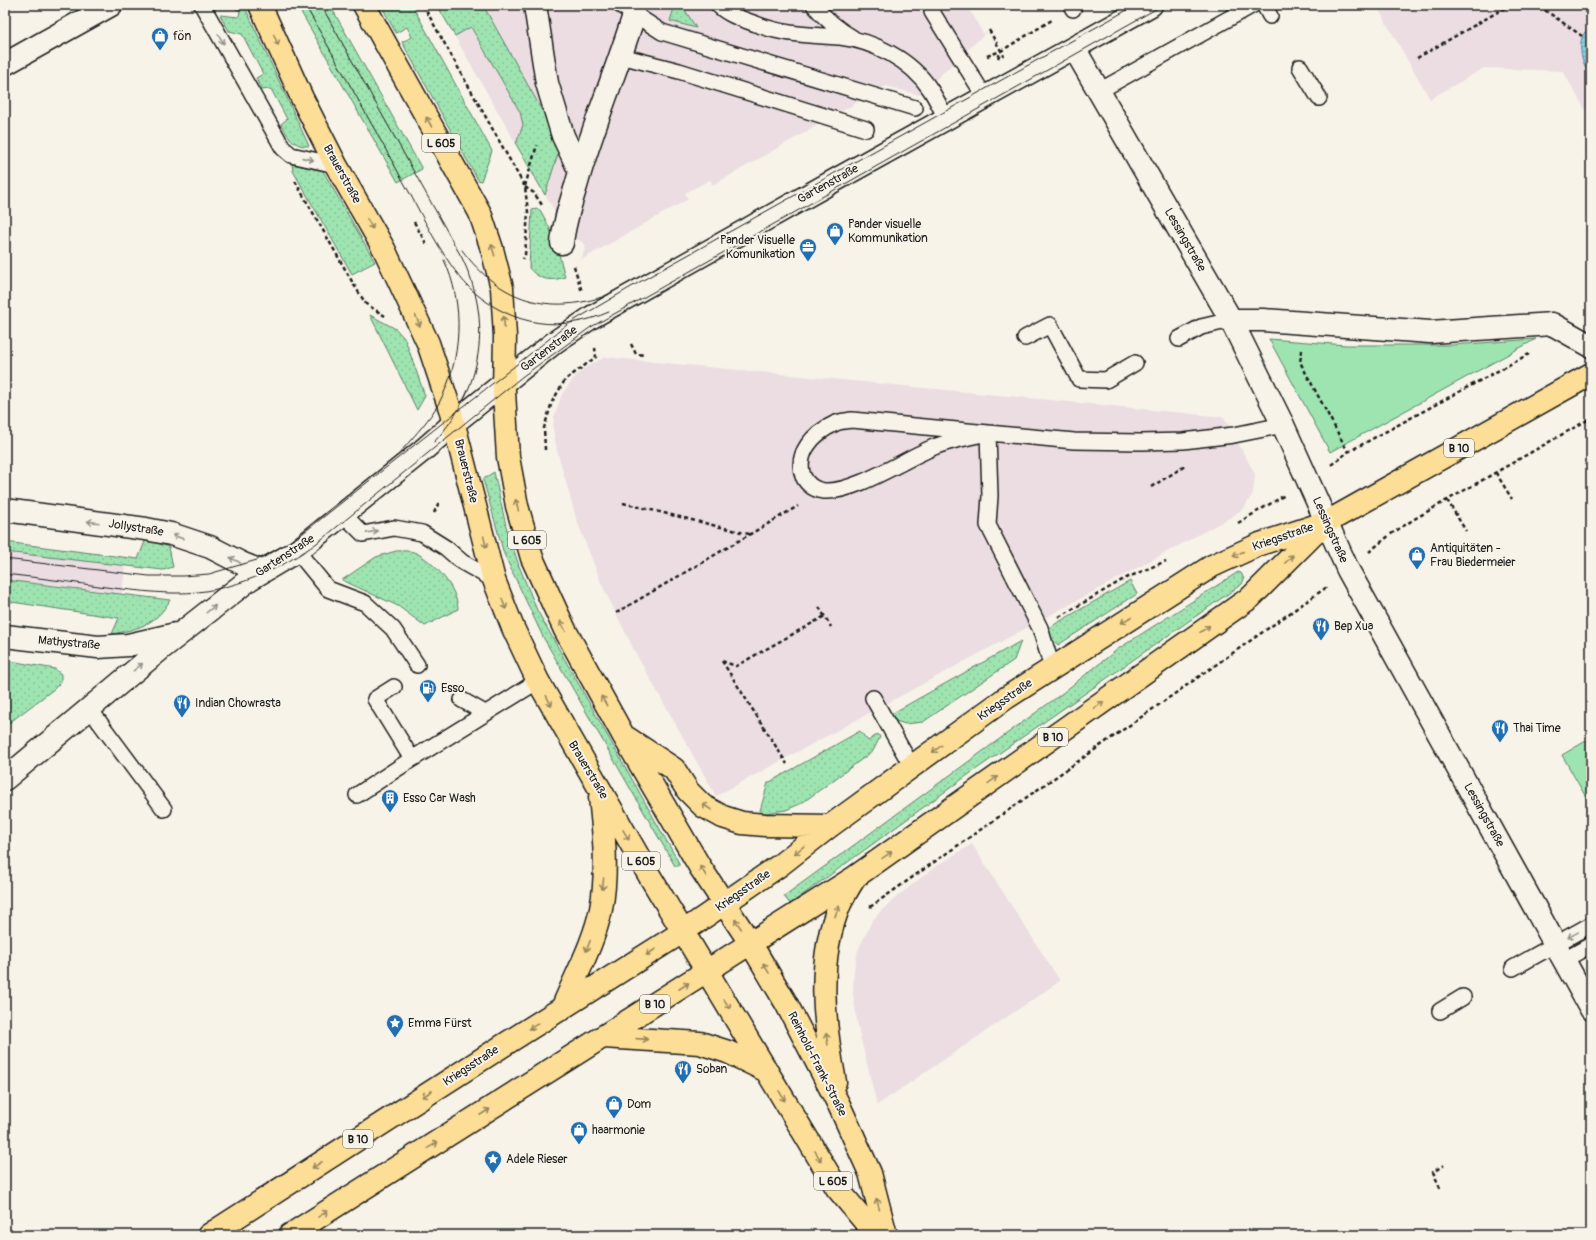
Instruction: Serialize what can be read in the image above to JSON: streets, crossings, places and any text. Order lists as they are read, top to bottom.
{
  "streets": {
    "main road": [
      "L 605",
      "Brauerstraße",
      "B 10",
      "Kriegsstraße",
      "Reinhold-Frank-Straße"
    ],
    "street": [
      "Gartenstraße",
      "Lessingstraße",
      "Jollystraße",
      "Mathystraße"
    ]
  },
  "crossings": [
    ["L 605", "Brauerstraße"],
    ["L 605", "Gartenstraße"],
    ["L 605", "Kriegsstraße"],
    ["L 605", "Reinhold-Frank-Straße"],
    ["Brauerstraße", "Gartenstraße"],
    ["Brauerstraße", "Kriegsstraße"],
    ["Gartenstraße", "Lessingstraße"],
    ["Gartenstraße", "Jollystraße"],
    ["Gartenstraße", "Mathystraße"],
    ["Lessingstraße", "B 10"],
    ["Lessingstraße", "Kriegsstraße"],
    ["B 10", "Kriegsstraße"],
    ["Kriegsstraße", "Reinhold-Frank-Straße"]
  ],
  "one_way": ["Jollystraße"],
  "places": {
    "shop": [
      "fön",
      "Pander visuelle Kommunikation",
      "Antiquitäten - Frau Biedermeier",
      "Dom",
      "haarmonie"
    ],
    "office": ["Pander Visuelle Komunikation"],
    "restaurant": [
      "Bep Xua",
      "Indian Chowrasta",
      "Thai Time",
      "Soban"
    ],
    "fuel station": ["Esso"],
    "building": ["Esso Car Wash"],
    "place": ["Emma Fürst", "Adele Rieser"]
  }
}
